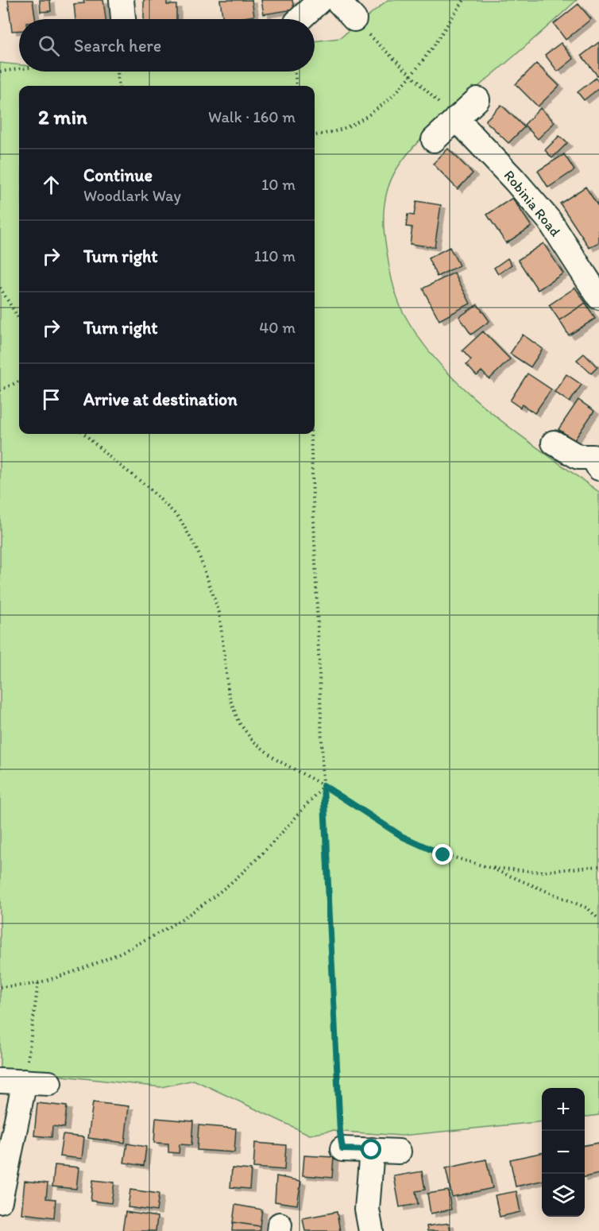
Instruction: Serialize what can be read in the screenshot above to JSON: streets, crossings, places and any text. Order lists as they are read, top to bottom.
{
  "streets": {
    "street": ["Robinia Road"]
  },
  "page": {
    "search": "Search here",
    "heading": ["2 min", "Walk · 160 m"],
    "list": [
      ["Continue", "Woodlark Way", "10 m"],
      ["Turn right", "110 m"],
      ["Turn right", "40 m"],
      "Arrive at destination"
    ],
    "map_buttons": ["+", "−"]
  }
}
